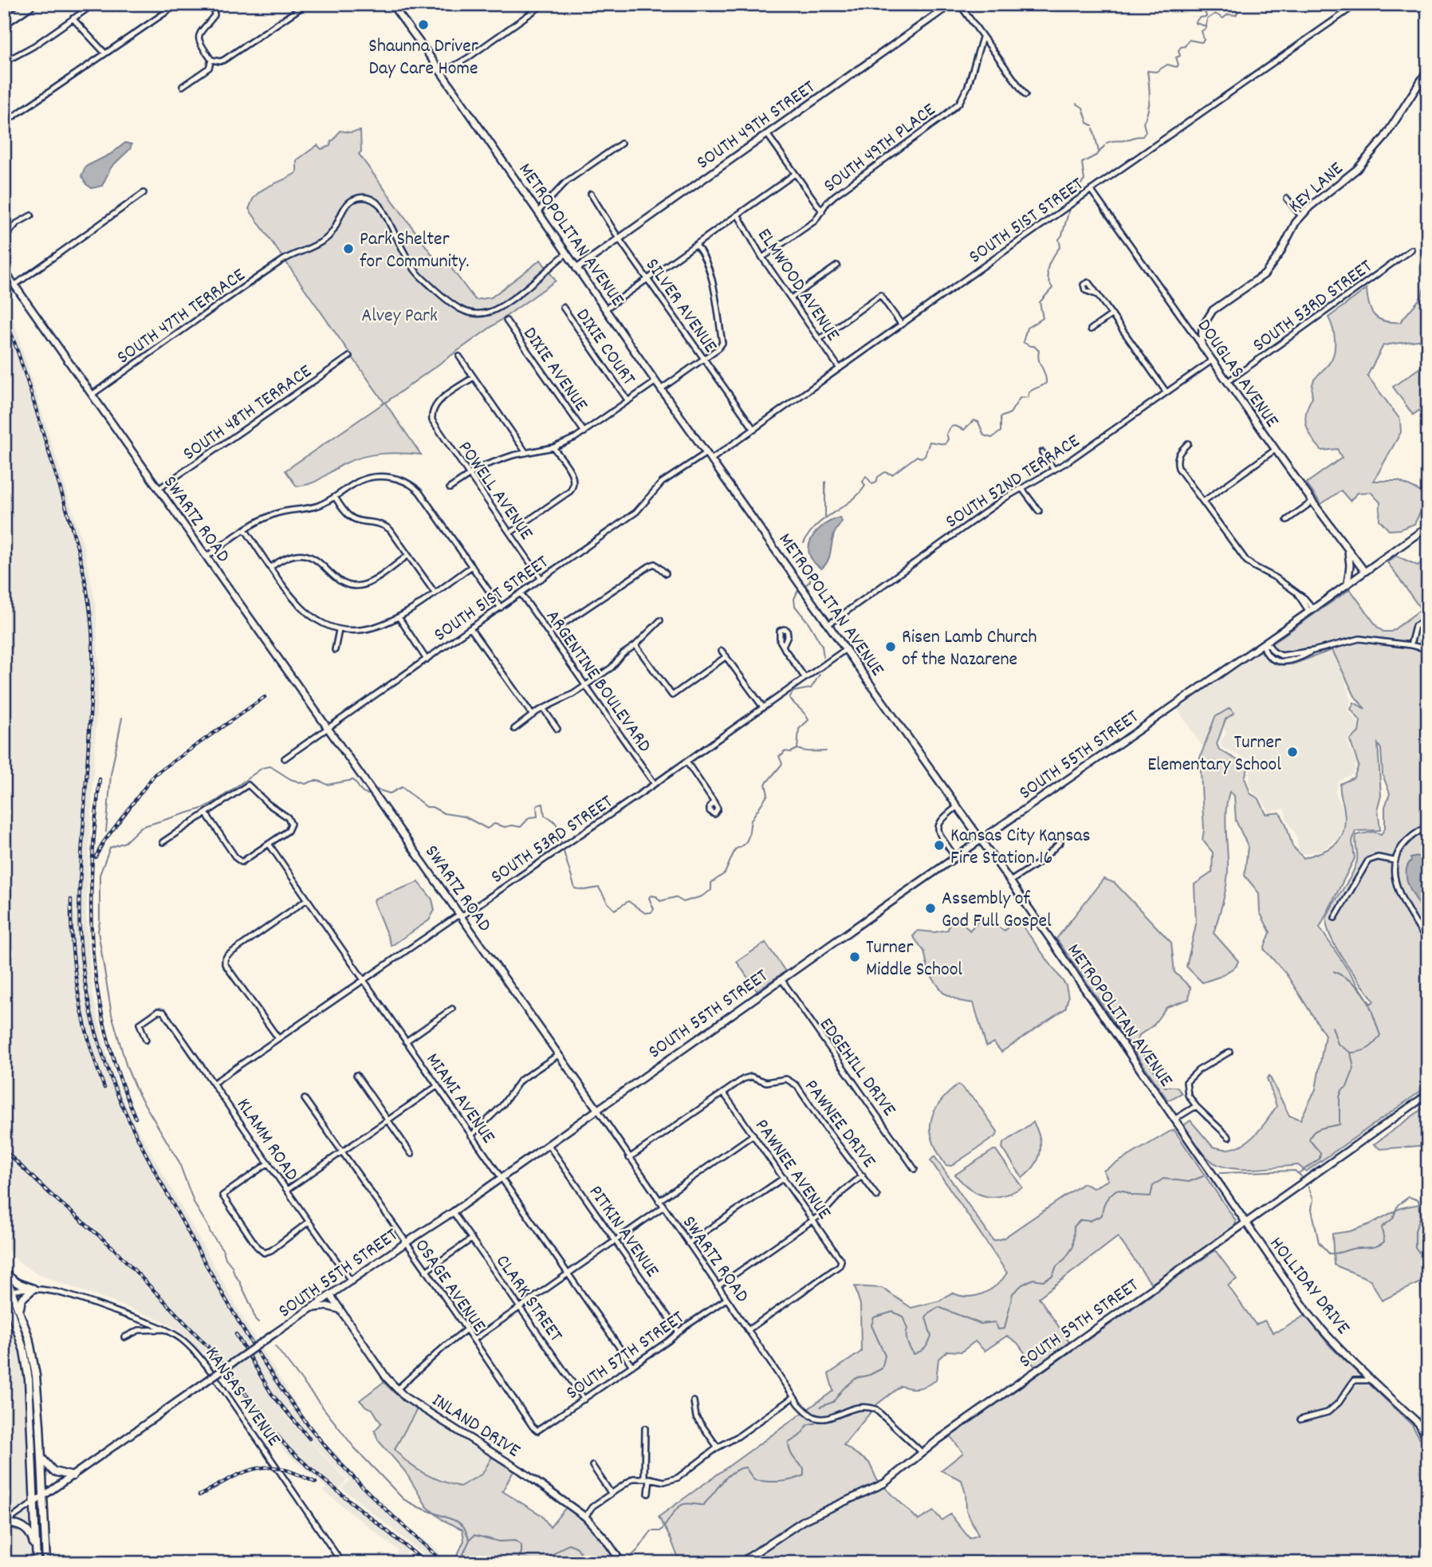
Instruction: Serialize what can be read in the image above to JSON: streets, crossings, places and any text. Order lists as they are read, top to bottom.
{
  "streets": {
    "street": [
      "SOUTH 49TH STREET",
      "SOUTH 49TH PLACE",
      "KEY LANE",
      "SOUTH 51ST STREET",
      "METROPOLITAN AVENUE",
      "ELMWOOD AVENUE",
      "SILVER AVENUE",
      "SOUTH 53RD STREET",
      "SOUTH 47TH TERRACE",
      "DIXIE COURT",
      "DIXIE AVENUE",
      "DOUGLAS AVENUE",
      "SOUTH 48TH TERRACE",
      "SOUTH 52ND TERRACE",
      "POWELL AVENUE",
      "SWARTZ ROAD",
      "ARGENTINE BOULEVARD",
      "SOUTH 55TH STREET",
      "EDGEHILL DRIVE",
      "MIAMI AVENUE",
      "PAWNEE DRIVE",
      "KLAMM ROAD",
      "PAWNEE AVENUE",
      "PITKIN AVENUE",
      "OSAGE AVENUE",
      "HOLLIDAY DRIVE",
      "CLARK STREET",
      "SOUTH 59TH STREET",
      "SOUTH 57TH STREET",
      "KANSAS AVENUE",
      "INLAND DRIVE"
    ]
  },
  "crossings": [
    ["SOUTH 49TH STREET", "METROPOLITAN AVENUE"],
    ["SOUTH 49TH STREET", "SILVER AVENUE"],
    ["SOUTH 49TH PLACE", "ELMWOOD AVENUE"],
    ["KEY LANE", "DOUGLAS AVENUE"],
    ["SOUTH 51ST STREET", "METROPOLITAN AVENUE"],
    ["SOUTH 51ST STREET", "ELMWOOD AVENUE"],
    ["SOUTH 51ST STREET", "SILVER AVENUE"],
    ["SOUTH 51ST STREET", "DOUGLAS AVENUE"],
    ["SOUTH 51ST STREET", "POWELL AVENUE"],
    ["SOUTH 51ST STREET", "SWARTZ ROAD"],
    ["SOUTH 51ST STREET", "ARGENTINE BOULEVARD"],
    ["METROPOLITAN AVENUE", "SOUTH 53RD STREET"],
    ["METROPOLITAN AVENUE", "SOUTH 47TH TERRACE"],
    ["METROPOLITAN AVENUE", "SOUTH 52ND TERRACE"],
    ["METROPOLITAN AVENUE", "SOUTH 55TH STREET"],
    ["METROPOLITAN AVENUE", "HOLLIDAY DRIVE"],
    ["METROPOLITAN AVENUE", "SOUTH 59TH STREET"],
    ["SOUTH 53RD STREET", "DOUGLAS AVENUE"],
    ["SOUTH 53RD STREET", "SWARTZ ROAD"],
    ["SOUTH 53RD STREET", "ARGENTINE BOULEVARD"],
    ["SOUTH 53RD STREET", "MIAMI AVENUE"],
    ["SOUTH 53RD STREET", "KLAMM ROAD"],
    ["SOUTH 47TH TERRACE", "SWARTZ ROAD"],
    ["DOUGLAS AVENUE", "SOUTH 52ND TERRACE"],
    ["DOUGLAS AVENUE", "SOUTH 55TH STREET"],
    ["SOUTH 48TH TERRACE", "SWARTZ ROAD"],
    ["SWARTZ ROAD", "SOUTH 55TH STREET"],
    ["SWARTZ ROAD", "PAWNEE DRIVE"],
    ["SWARTZ ROAD", "PAWNEE AVENUE"],
    ["SWARTZ ROAD", "SOUTH 59TH STREET"],
    ["SWARTZ ROAD", "SOUTH 57TH STREET"],
    ["SOUTH 55TH STREET", "EDGEHILL DRIVE"],
    ["SOUTH 55TH STREET", "MIAMI AVENUE"],
    ["SOUTH 55TH STREET", "KLAMM ROAD"],
    ["SOUTH 55TH STREET", "PITKIN AVENUE"],
    ["SOUTH 55TH STREET", "OSAGE AVENUE"],
    ["SOUTH 55TH STREET", "CLARK STREET"],
    ["SOUTH 55TH STREET", "INLAND DRIVE"],
    ["MIAMI AVENUE", "SOUTH 57TH STREET"],
    ["PAWNEE DRIVE", "PAWNEE AVENUE"],
    ["PITKIN AVENUE", "SOUTH 57TH STREET"],
    ["OSAGE AVENUE", "SOUTH 57TH STREET"],
    ["HOLLIDAY DRIVE", "SOUTH 59TH STREET"],
    ["CLARK STREET", "SOUTH 57TH STREET"]
  ],
  "parks": ["Alvey Park"],
  "places": [
    "Shaunna Driver Day Care Home",
    "Park Shelter for Community.",
    "Risen Lamb Church of the Nazarene",
    "Turner Elementary School",
    "Kansas City Kansas Fire Station 16",
    "Assembly of God Full Gospel",
    "Turner Middle School"
  ]
}
